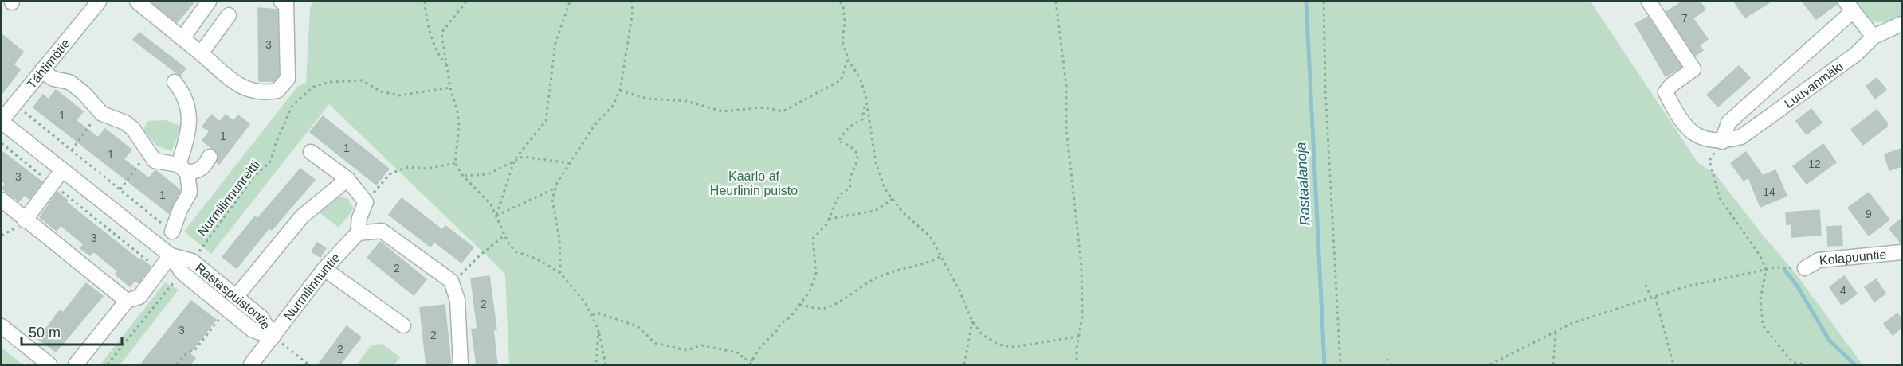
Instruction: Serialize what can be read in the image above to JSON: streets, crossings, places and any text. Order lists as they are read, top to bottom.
{
  "streets": {
    "street": [
      "Tähtimötie",
      "Luuvanmäki",
      "Kolapuuntie",
      "Nurmilinnuntie",
      "Rastaspuistontie"
    ],
    "path": ["Nurmilinnunreitti"]
  },
  "crossings": [
    ["Tähtimötie", "Rastaspuistontie"],
    ["Nurmilinnuntie", "Rastaspuistontie"]
  ],
  "water": ["Rastaalanoja"],
  "parks": ["Kaarlo af Heurlinin puisto"],
  "house_numbers": [
    "7",
    "3",
    "1",
    "1",
    "1",
    "1",
    "12",
    "3",
    "14",
    "1",
    "9",
    "3",
    "2",
    "4",
    "2",
    "3",
    "2",
    "2"
  ],
  "scale_bar": "50 m"
}
